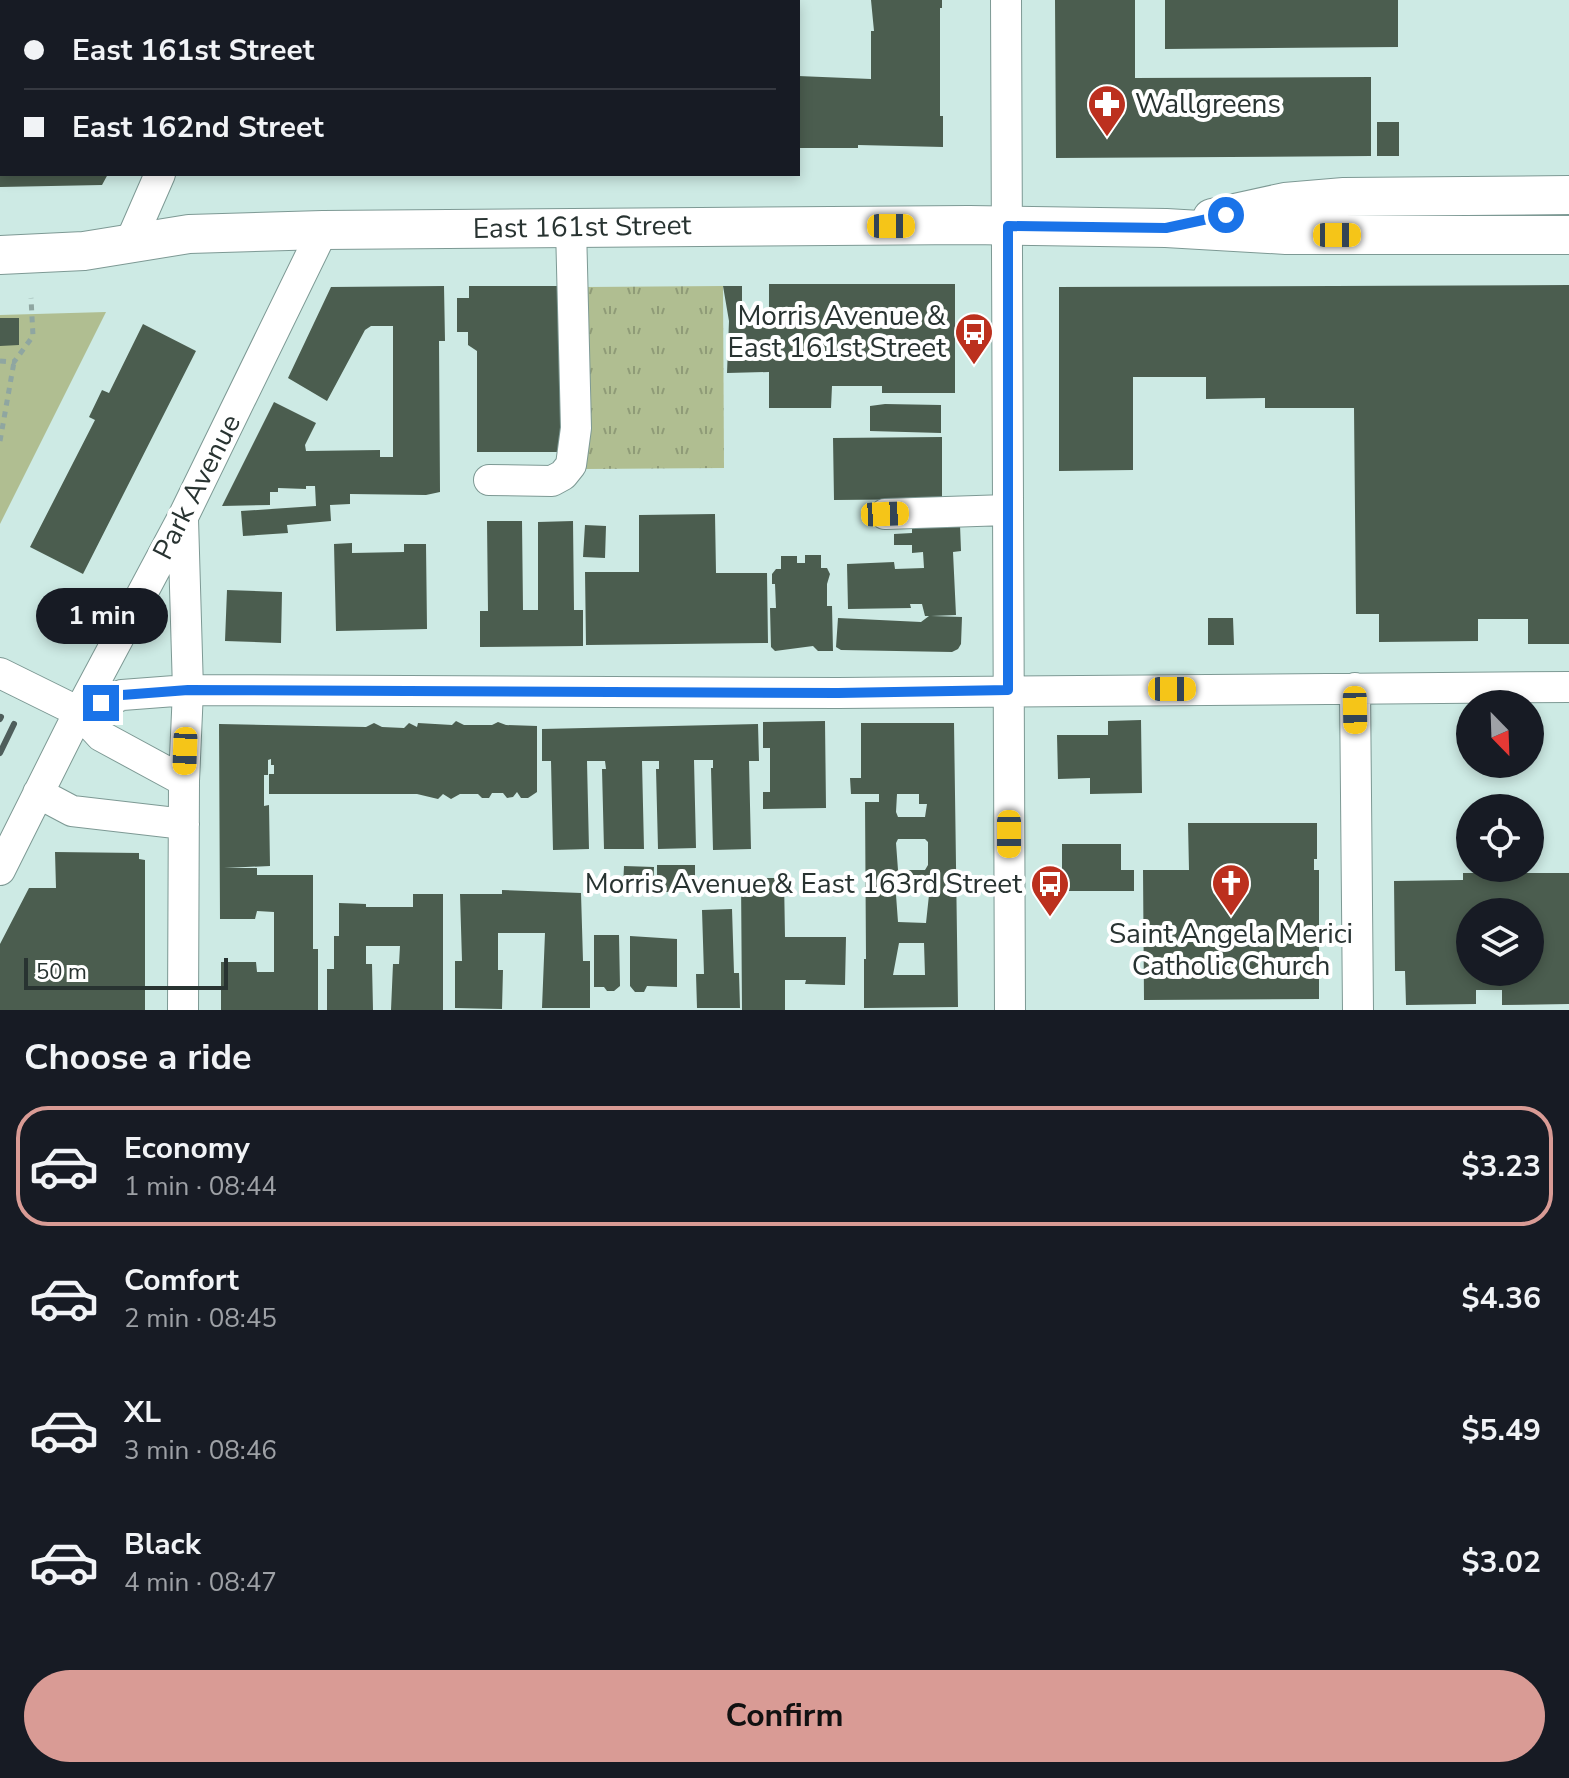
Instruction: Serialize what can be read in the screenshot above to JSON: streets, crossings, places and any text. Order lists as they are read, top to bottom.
{
  "streets": {
    "main road": ["East 161st Street"],
    "street": ["Park Avenue"]
  },
  "crossings": [
    ["East 161st Street", "Park Avenue"]
  ],
  "places": {
    "pharmacy": ["Wallgreens"],
    "bus stop": ["Morris Avenue & East 161st Street", "Morris Avenue & East 163rd Street"],
    "church": ["Saint Angela Merici Catholic Church"]
  },
  "scale_bar": "50 m",
  "north": "bottom right",
  "page": {
    "banner": ["East 161st Street", "East 162nd Street"],
    "bubble": "1 min",
    "scale": "50 m",
    "heading": "Choose a ride",
    "list": [
      {
        "name": "Economy",
        "note": "1 min · 08:44",
        "value": "$3.23"
      },
      {
        "name": "Comfort",
        "note": "2 min · 08:45",
        "value": "$4.36"
      },
      {
        "name": "XL",
        "note": "3 min · 08:46",
        "value": "$5.49"
      },
      {
        "name": "Black",
        "note": "4 min · 08:47",
        "value": "$3.02"
      }
    ],
    "buttons": "Confirm"
  }
}
